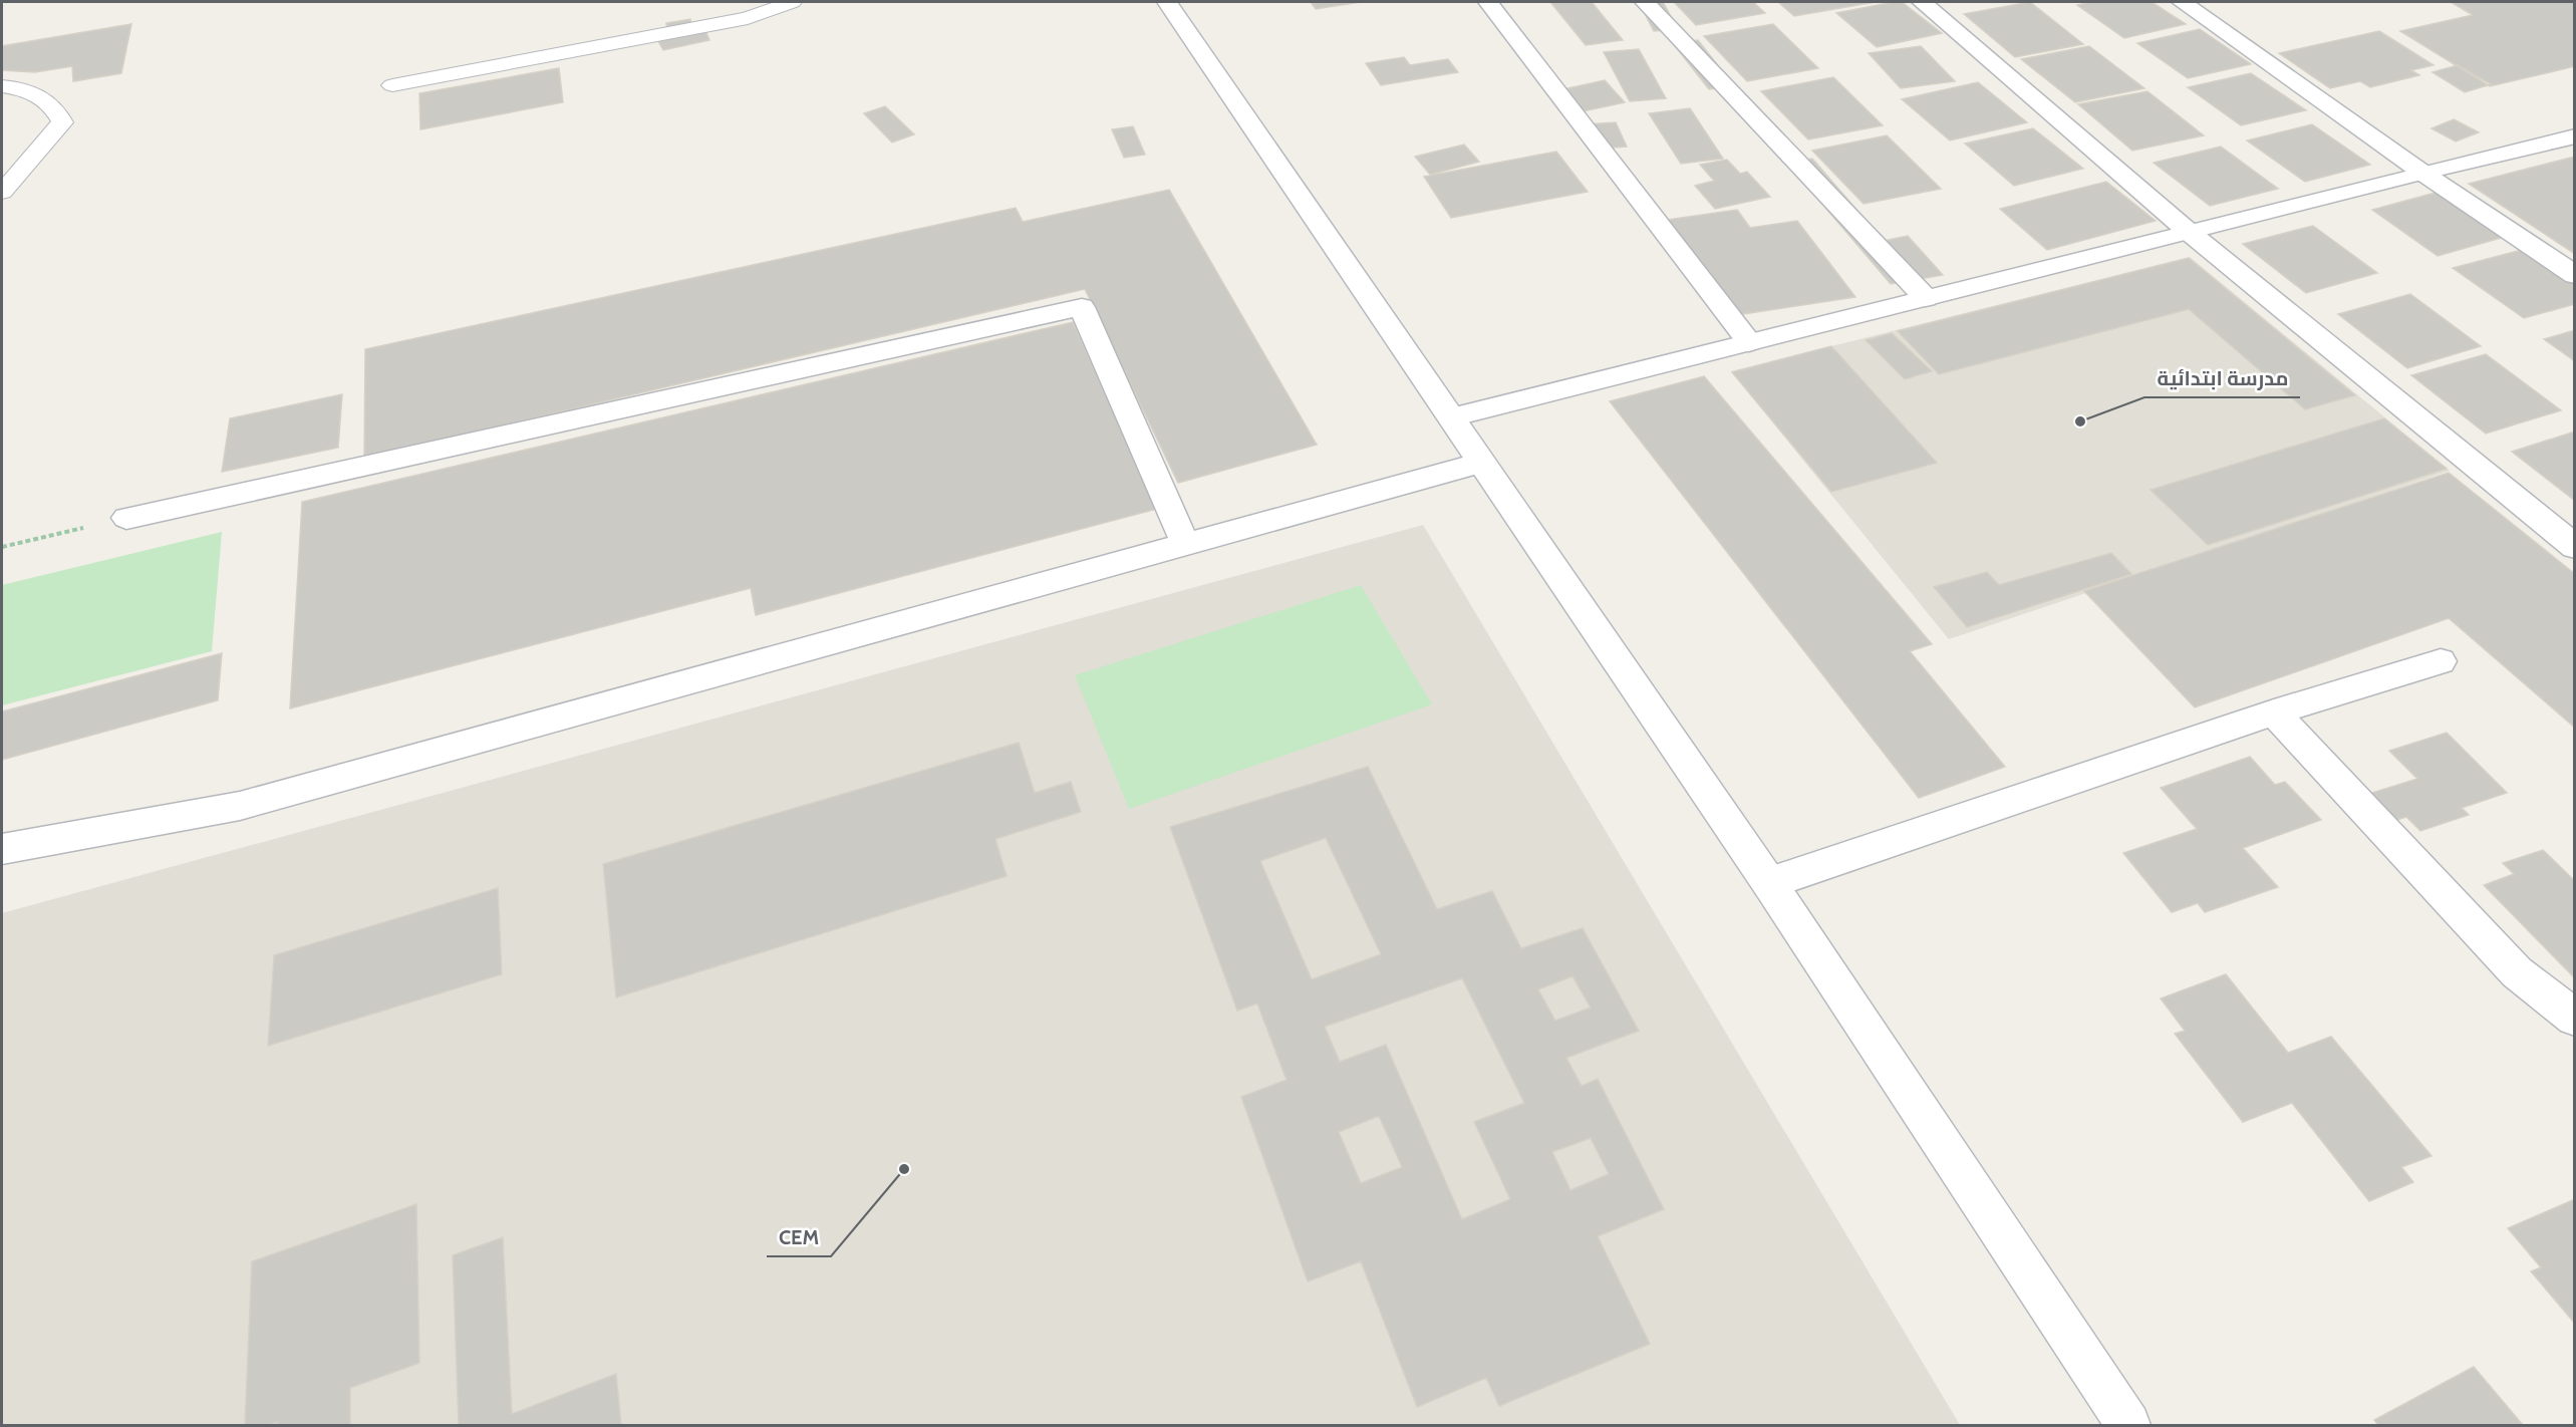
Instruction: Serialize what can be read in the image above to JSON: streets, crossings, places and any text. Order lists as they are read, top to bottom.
{
  "places": ["مدرسة ابتدائية", "CEM"]
}
